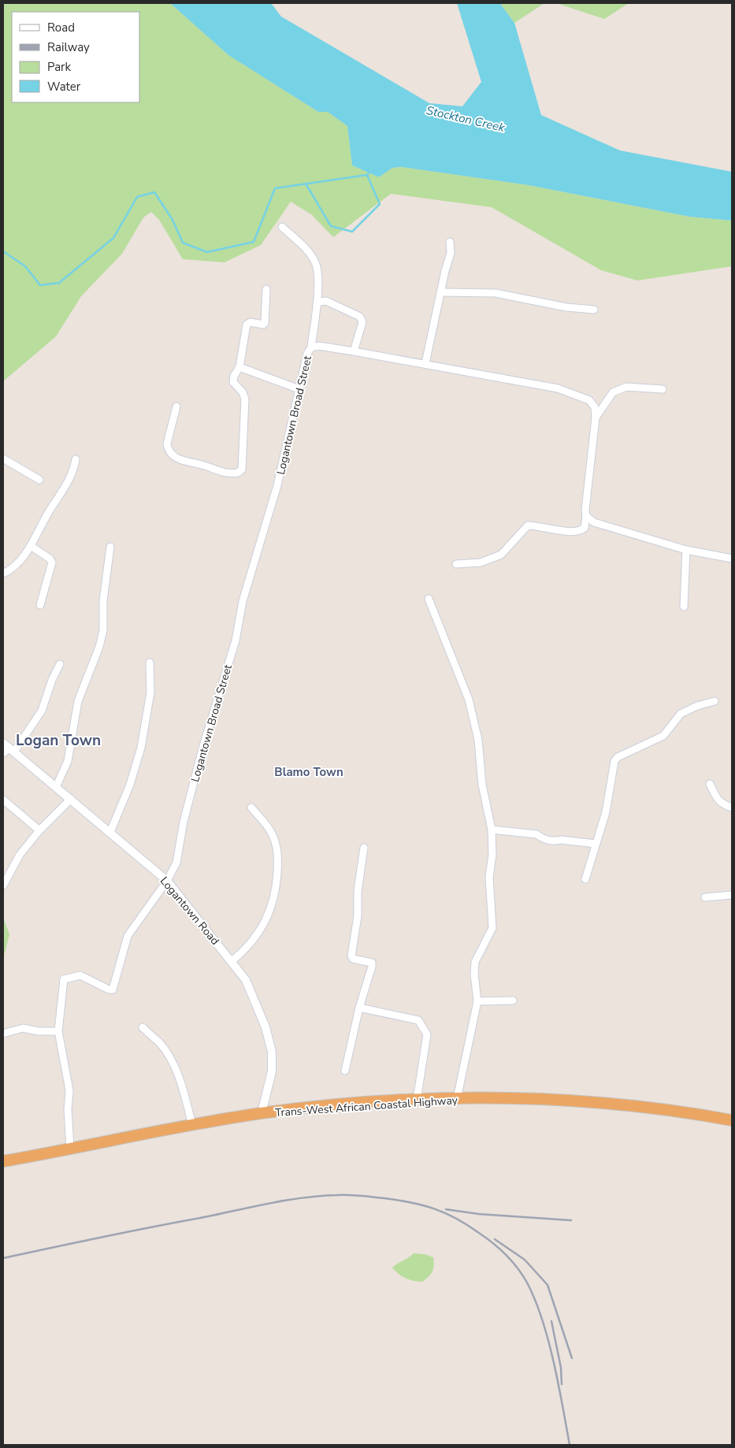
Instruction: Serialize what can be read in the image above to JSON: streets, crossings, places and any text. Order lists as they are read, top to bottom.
{
  "streets": {
    "highway": ["Trans-West African Coastal Highway"],
    "street": ["Logantown Broad Street", "Logantown Road"]
  },
  "crossings": [
    ["Logantown Broad Street", "Logantown Road"],
    ["Logantown Road", "Trans-West African Coastal Highway"]
  ],
  "districts": ["Logan Town", "Blamo Town"],
  "water": ["Stockton Creek"],
  "legend": [
    "Road",
    "Railway",
    "Park",
    "Water"
  ]
}
